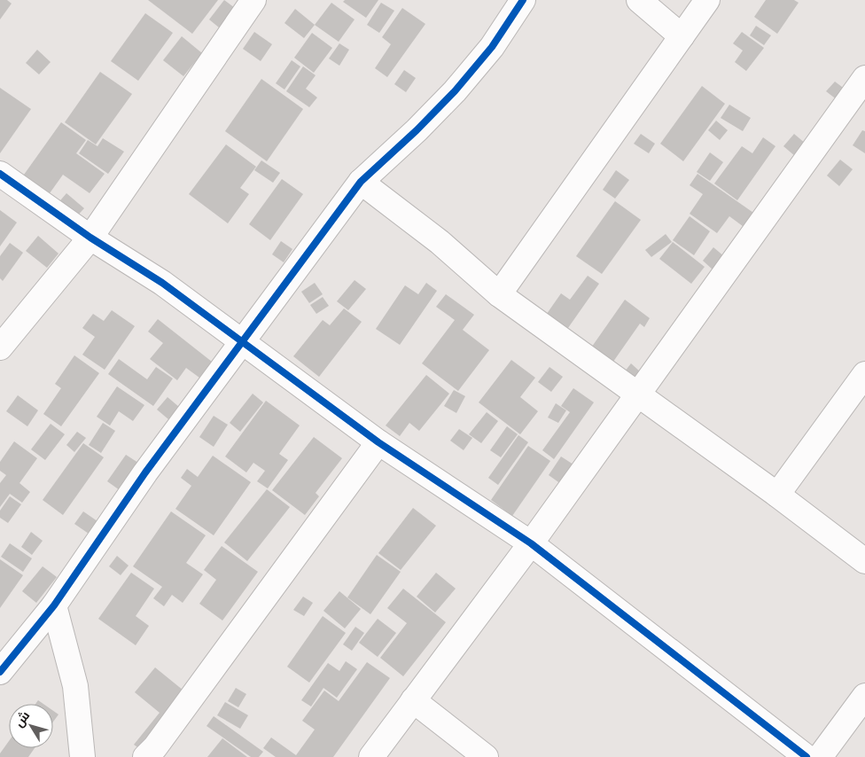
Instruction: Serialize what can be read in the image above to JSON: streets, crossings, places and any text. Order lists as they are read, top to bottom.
{
  "north": "top left"
}
